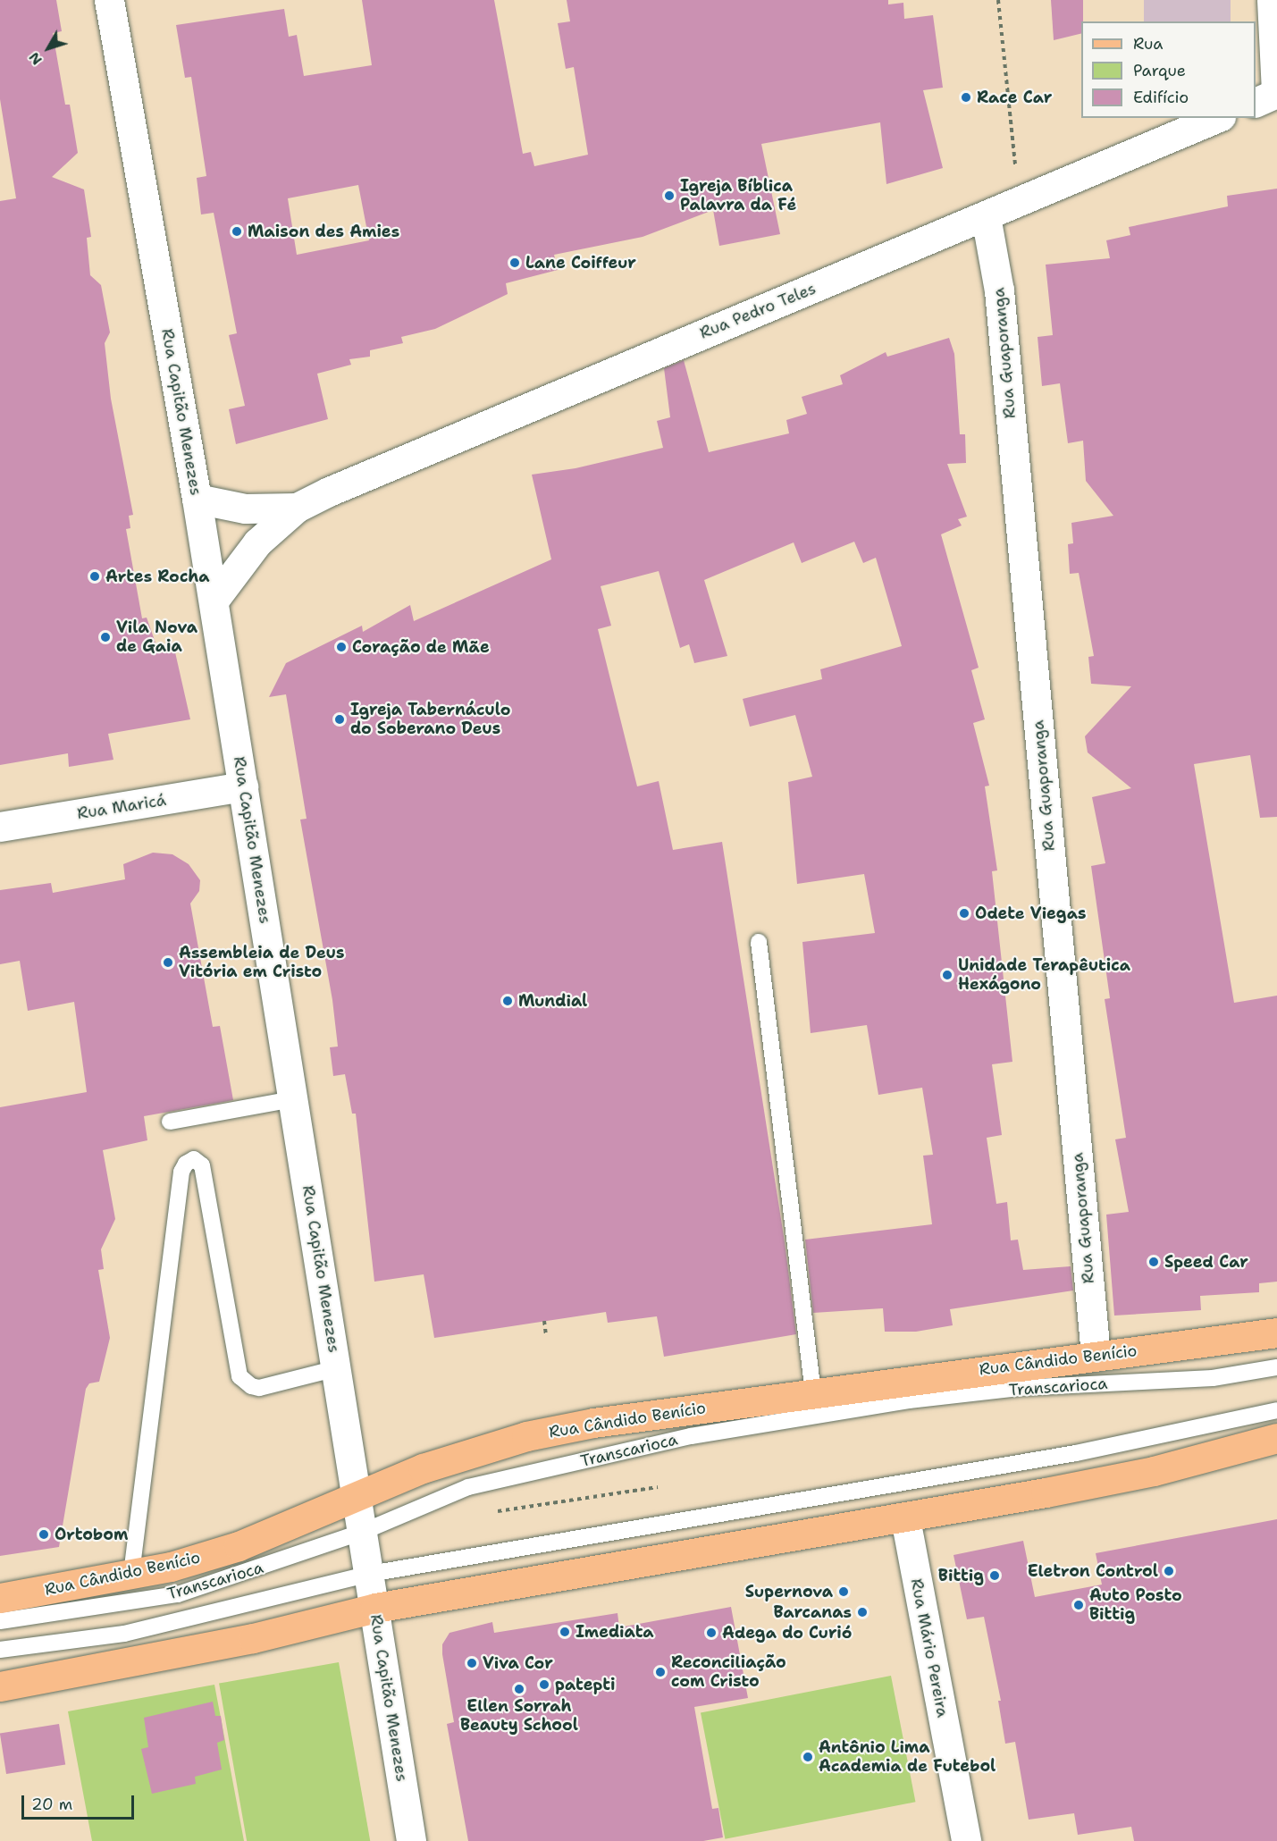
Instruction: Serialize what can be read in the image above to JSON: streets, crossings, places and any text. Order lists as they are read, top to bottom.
{
  "streets": {
    "main road": ["Rua Cândido Benício"],
    "street": [
      "Rua Pedro Teles",
      "Rua Guaporanga",
      "Rua Capitão Menezes",
      "Rua Maricá",
      "Rua Mário Pereira"
    ],
    "lane": ["Transcarioca"]
  },
  "crossings": [
    ["Rua Pedro Teles", "Rua Guaporanga"],
    ["Rua Pedro Teles", "Rua Capitão Menezes"],
    ["Rua Guaporanga", "Rua Cândido Benício"],
    ["Rua Capitão Menezes", "Rua Maricá"],
    ["Rua Capitão Menezes", "Rua Cândido Benício"],
    ["Rua Capitão Menezes", "Transcarioca"]
  ],
  "places": [
    "Race Car",
    "Igreja Bíblica Palavra da Fé",
    "Maison des Amies",
    "Lane Coiffeur",
    "Artes Rocha",
    "Vila Nova de Gaia",
    "Coração de Mãe",
    "Igreja Tabernáculo do Soberano Deus",
    "Odete Viegas",
    "Assembleia de Deus Vitória em Cristo",
    "Unidade Terapêutica Hexágono",
    "Mundial",
    "Speed Car",
    "Ortobom",
    "Eletron Control",
    "Bittig",
    "Supernova",
    "Auto Posto Bittig",
    "Barcanas",
    "Imediata",
    "Adega do Curió",
    "Viva Cor",
    "Reconciliação com Cristo",
    "patepti",
    "Ellen Sorrah Beauty School",
    "Antônio Lima Academia de Futebol"
  ],
  "legend": ["Rua", "Parque", "Edifício"],
  "scale_bar": "20 m",
  "north": "bottom left"
}
